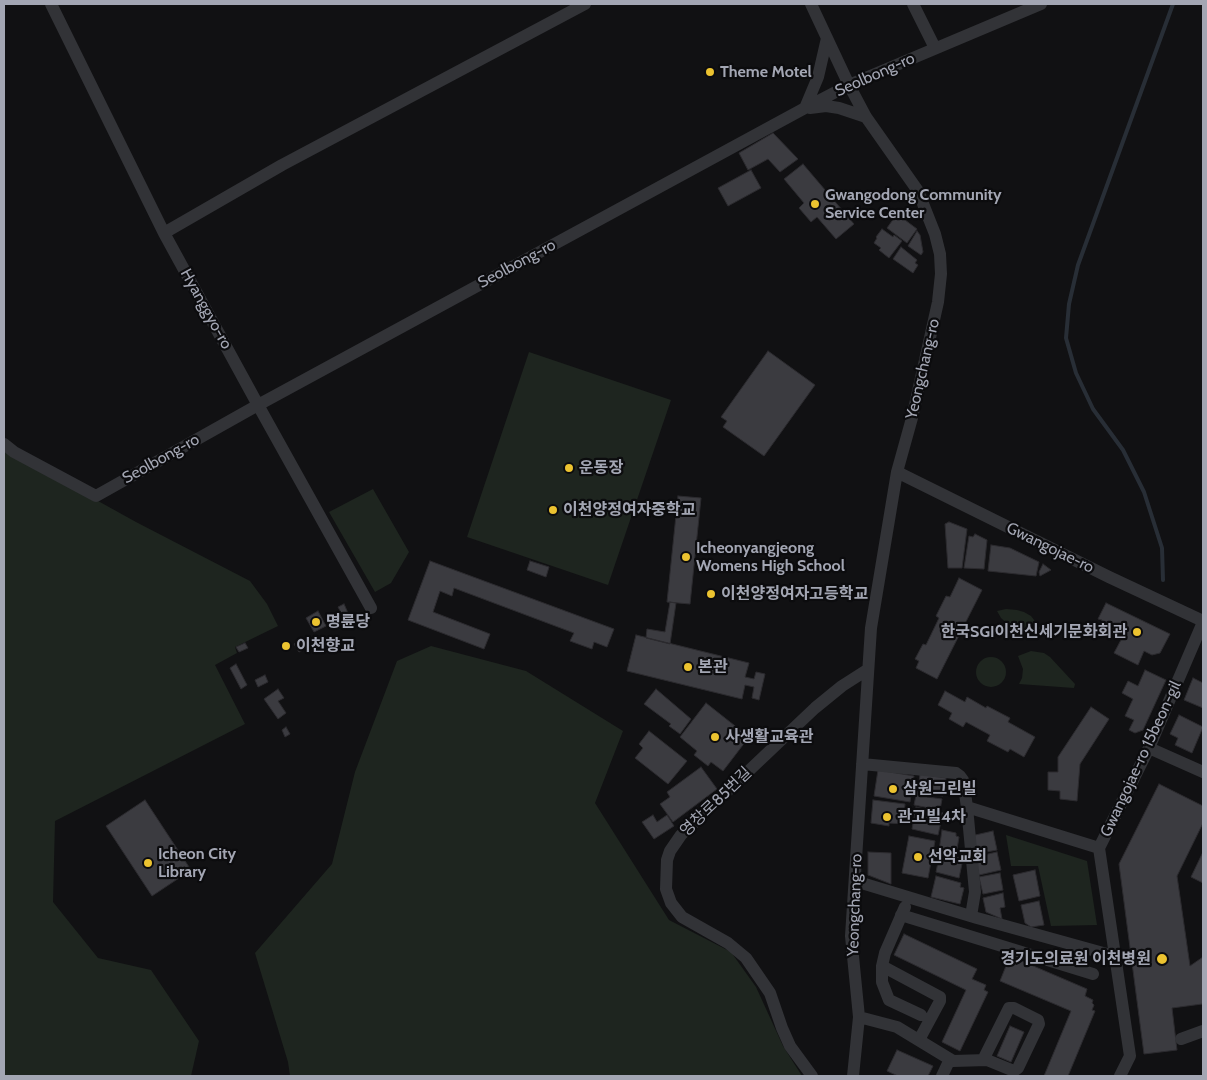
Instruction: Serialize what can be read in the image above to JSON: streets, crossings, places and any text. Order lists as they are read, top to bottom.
{
  "streets": {
    "street": [
      "Seolbong-ro",
      "Hyanggyo-ro",
      "Yeongchang-ro",
      "Gwangojae-ro",
      "Gwangojae-ro 15beon-gil",
      "영창로85번길"
    ]
  },
  "crossings": [
    ["Seolbong-ro", "Hyanggyo-ro"],
    ["Seolbong-ro", "Yeongchang-ro"],
    ["Yeongchang-ro", "Gwangojae-ro"],
    ["Yeongchang-ro", "영창로85번길"],
    ["Gwangojae-ro", "Gwangojae-ro 15beon-gil"]
  ],
  "places": [
    "Theme Motel",
    "Gwangodong Community Service Center",
    "운동장",
    "이천양정여자중학교",
    "Icheonyangjeong Womens High School",
    "이천양정여자고등학교",
    "명륜당",
    "한국SGI이천신세기문화회관",
    "이천향교",
    "본관",
    "사생활교육관",
    "삼원그린빌",
    "관고빌4차",
    "선악교회",
    "Icheon City Library",
    "경기도의료원 이천병원"
  ]
}
